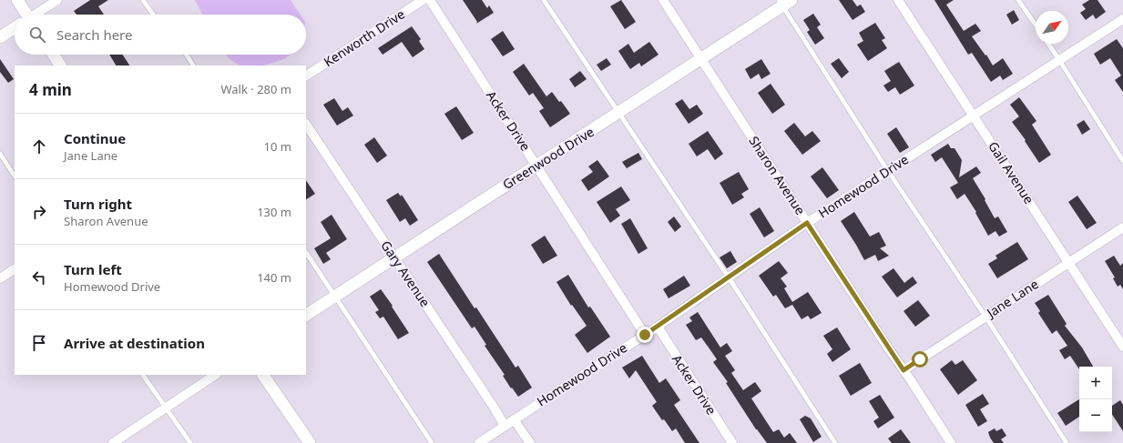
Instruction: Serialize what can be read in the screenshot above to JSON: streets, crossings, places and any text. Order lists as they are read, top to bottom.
{
  "streets": {
    "street": [
      "Kenworth Drive",
      "Acker Drive",
      "Greenwood Drive",
      "Gail Avenue",
      "Sharon Avenue",
      "Homewood Drive",
      "Gary Avenue",
      "Jane Lane"
    ]
  },
  "crossings": [
    ["Acker Drive", "Greenwood Drive"],
    ["Acker Drive", "Homewood Drive"],
    ["Greenwood Drive", "Sharon Avenue"],
    ["Greenwood Drive", "Gary Avenue"],
    ["Gail Avenue", "Homewood Drive"],
    ["Gail Avenue", "Jane Lane"],
    ["Sharon Avenue", "Homewood Drive"],
    ["Sharon Avenue", "Jane Lane"],
    ["Homewood Drive", "Gary Avenue"]
  ],
  "north": "top right",
  "page": {
    "search": "Search here",
    "heading": ["4 min", "Walk · 280 m"],
    "list": [
      ["Continue", "Jane Lane", "10 m"],
      ["Turn right", "Sharon Avenue", "130 m"],
      ["Turn left", "Homewood Drive", "140 m"],
      "Arrive at destination"
    ],
    "map_buttons": ["+", "−"]
  }
}
